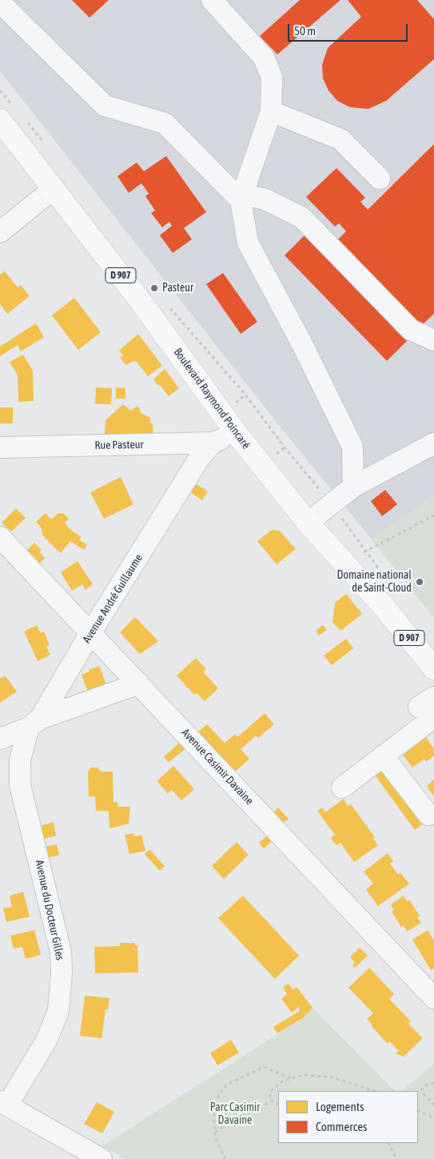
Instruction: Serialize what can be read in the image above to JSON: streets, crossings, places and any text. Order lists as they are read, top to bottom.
{
  "streets": {
    "main road": ["D 907", "Boulevard Raymond Poincaré"],
    "street": [
      "Rue Pasteur",
      "Avenue André Guillaume",
      "Avenue Casimir Davaine",
      "Avenue du Docteur Gilles"
    ]
  },
  "crossings": [
    ["Boulevard Raymond Poincaré", "Rue Pasteur"],
    ["Rue Pasteur", "Avenue André Guillaume"],
    ["Avenue André Guillaume", "Avenue Casimir Davaine"],
    ["Avenue André Guillaume", "Avenue du Docteur Gilles"]
  ],
  "parks": ["Parc Casimir Davaine"],
  "places": ["Pasteur", "Domaine national de Saint-Cloud"],
  "legend": ["Logements", "Commerces"],
  "scale_bar": "50 m"
}
